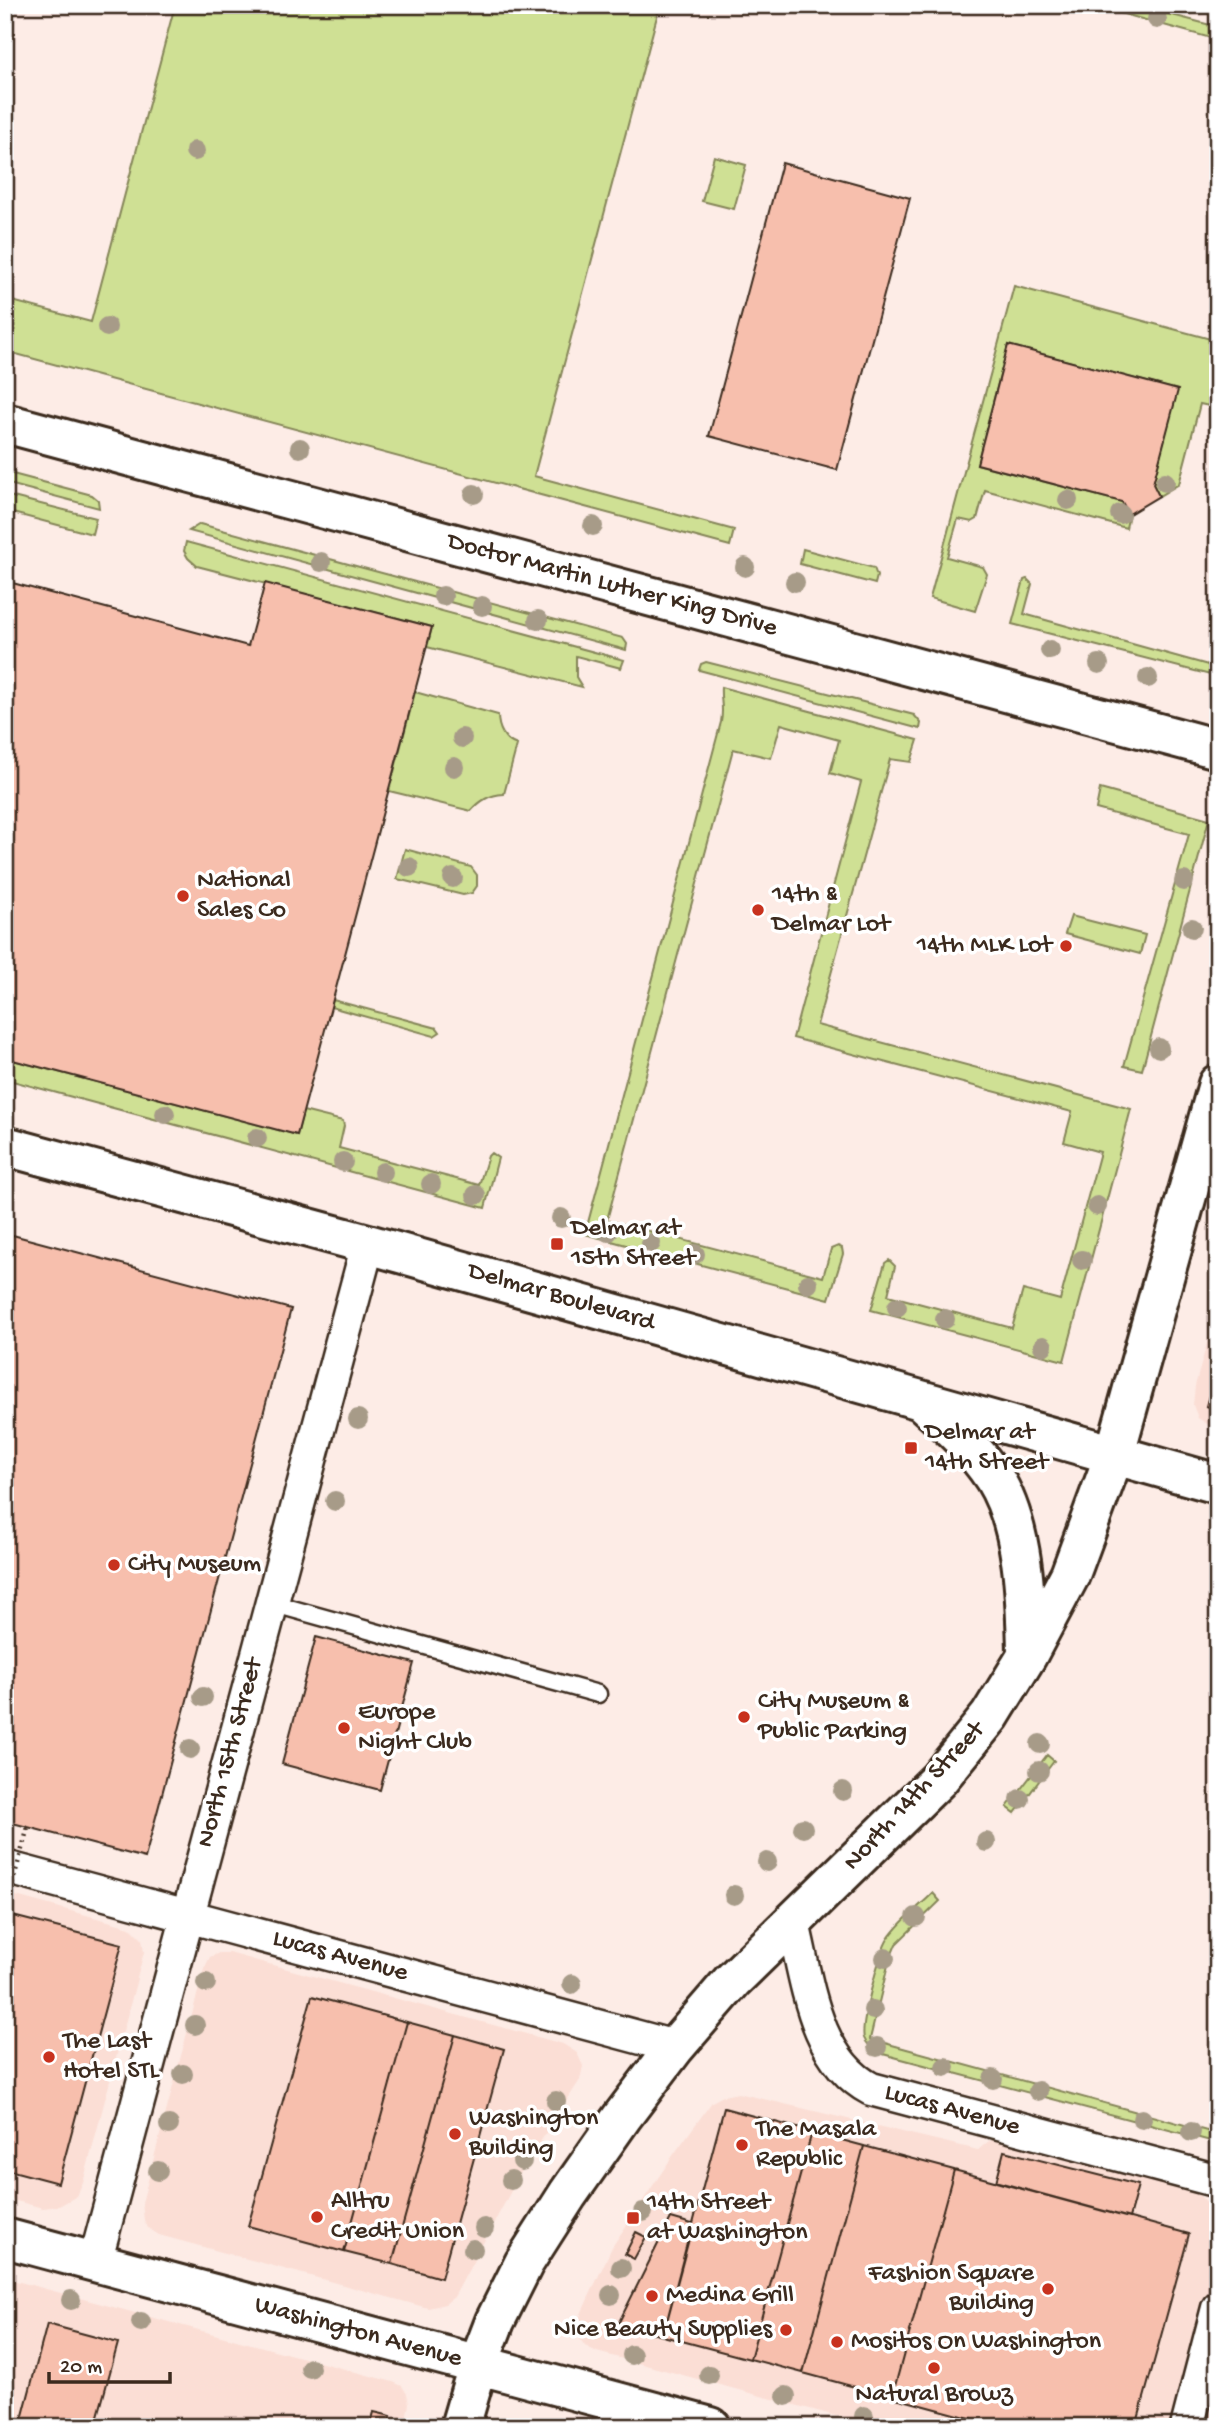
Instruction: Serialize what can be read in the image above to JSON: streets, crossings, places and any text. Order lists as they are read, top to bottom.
{
  "streets": {
    "main road": [
      "Doctor Martin Luther King Drive",
      "Delmar Boulevard",
      "North 14th Street",
      "Washington Avenue"
    ],
    "street": ["North 15th Street", "Lucas Avenue"]
  },
  "crossings": [
    ["Delmar Boulevard", "North 15th Street"],
    ["Delmar Boulevard", "North 14th Street"],
    ["North 15th Street", "Lucas Avenue"],
    ["North 15th Street", "Washington Avenue"],
    ["North 14th Street", "Lucas Avenue"],
    ["North 14th Street", "Washington Avenue"]
  ],
  "places": {
    "other": [
      "National Sales Co",
      "14th & Delmar Lot",
      "14th MLK Lot",
      "City Museum",
      "City Museum & Public Parking",
      "Europe Night Club",
      "The Last Hotel STL",
      "Washington Building",
      "The Masala Republic",
      "Alltru Credit Union",
      "Fashion Square Building",
      "Medina Grill",
      "Nice Beauty Supplies",
      "Mositos On Washington",
      "Natural Browz"
    ],
    "transit": ["Delmar at 15th Street", "Delmar at 14th Street", "14th Street at Washington"]
  },
  "scale_bar": "20 m"
}
